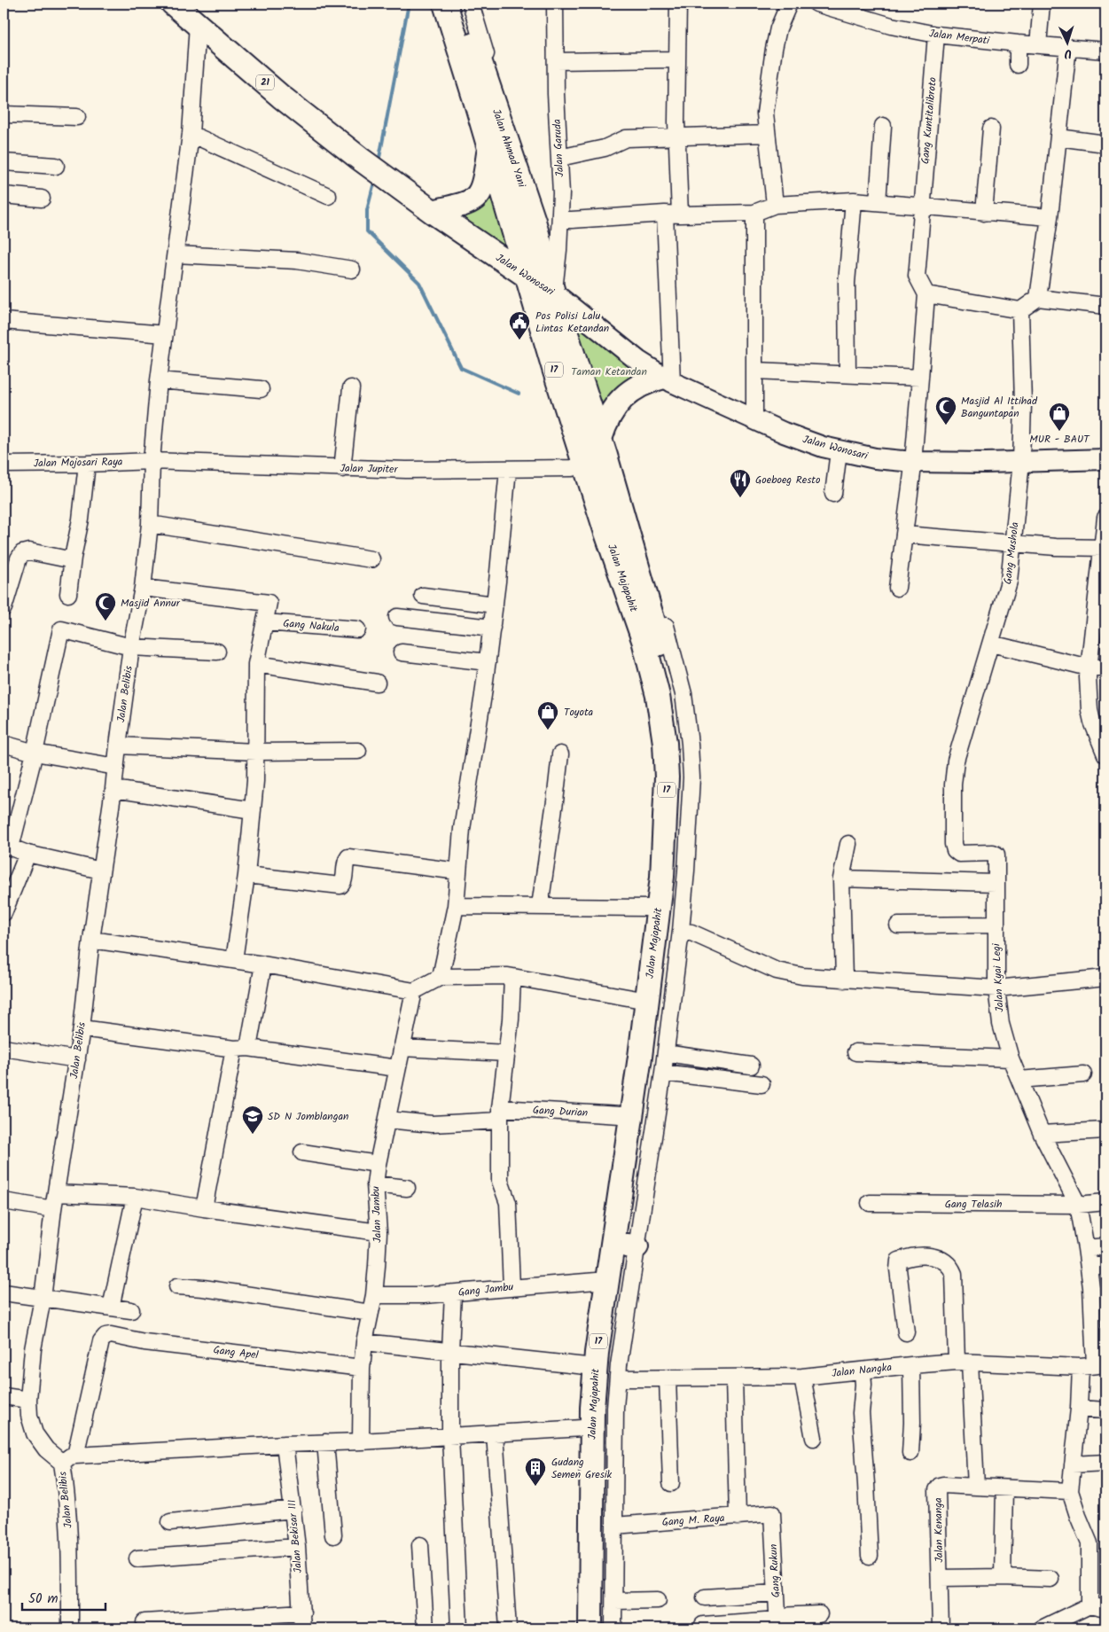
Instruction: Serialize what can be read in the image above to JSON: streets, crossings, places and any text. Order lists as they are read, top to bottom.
{
  "streets": {
    "highway": [
      "21",
      "Jalan Ahmad Yani",
      "Jalan Wonosari",
      "17",
      "Jalan Majapahit"
    ],
    "street": [
      "Jalan Merpati",
      "Gang Kuntitalibroto",
      "Jalan Garuda",
      "Jalan Mojosari Raya",
      "Jalan Jupiter",
      "Gang Mushola",
      "Gang Nakula",
      "Jalan Belibis",
      "Jalan Kyai Legi",
      "Gang Durian",
      "Gang Telasih",
      "Jalan Jambu",
      "Gang Jambu",
      "Gang Apel",
      "Jalan Nangka",
      "Gang M. Raya",
      "Jalan Kenanga",
      "Jalan Bekisar III",
      "Gang Rukun"
    ]
  },
  "crossings": [
    ["Jalan Merpati", "Gang Kuntitalibroto"],
    ["Jalan Ahmad Yani", "Jalan Garuda"],
    ["Jalan Ahmad Yani", "Jalan Wonosari"],
    ["Jalan Ahmad Yani", "Jalan Majapahit"],
    ["Jalan Garuda", "Jalan Wonosari"],
    ["Jalan Garuda", "Jalan Majapahit"],
    ["Jalan Wonosari", "Gang Mushola"],
    ["Jalan Wonosari", "Jalan Majapahit"],
    ["Jalan Wonosari", "Jalan Belibis"],
    ["Jalan Mojosari Raya", "Jalan Jupiter"],
    ["Jalan Mojosari Raya", "Jalan Belibis"],
    ["Jalan Jupiter", "Jalan Majapahit"],
    ["Jalan Jupiter", "Jalan Belibis"],
    ["Gang Mushola", "Jalan Kyai Legi"],
    ["Jalan Belibis", "Gang Apel"],
    ["Jalan Kyai Legi", "Gang Telasih"],
    ["Jalan Kyai Legi", "Jalan Nangka"],
    ["Gang Durian", "Jalan Jambu"],
    ["Jalan Jambu", "Gang Jambu"],
    ["Jalan Jambu", "Gang Apel"],
    ["Gang M. Raya", "Gang Rukun"]
  ],
  "parks": ["Taman Ketandan"],
  "places": {
    "public building": ["Pos Polisi Lalu Lintas Ketandan"],
    "mosque": ["Masjid Al Ittihad Banguntapan", "Masjid Annur"],
    "shop": ["MUR - BAUT", "Toyota"],
    "restaurant": ["Goeboeg Resto"],
    "school or university": ["SD N Jomblangan"],
    "building": ["Gudang Semen Gresik"]
  },
  "scale_bar": "50 m",
  "north": "bottom"
}
